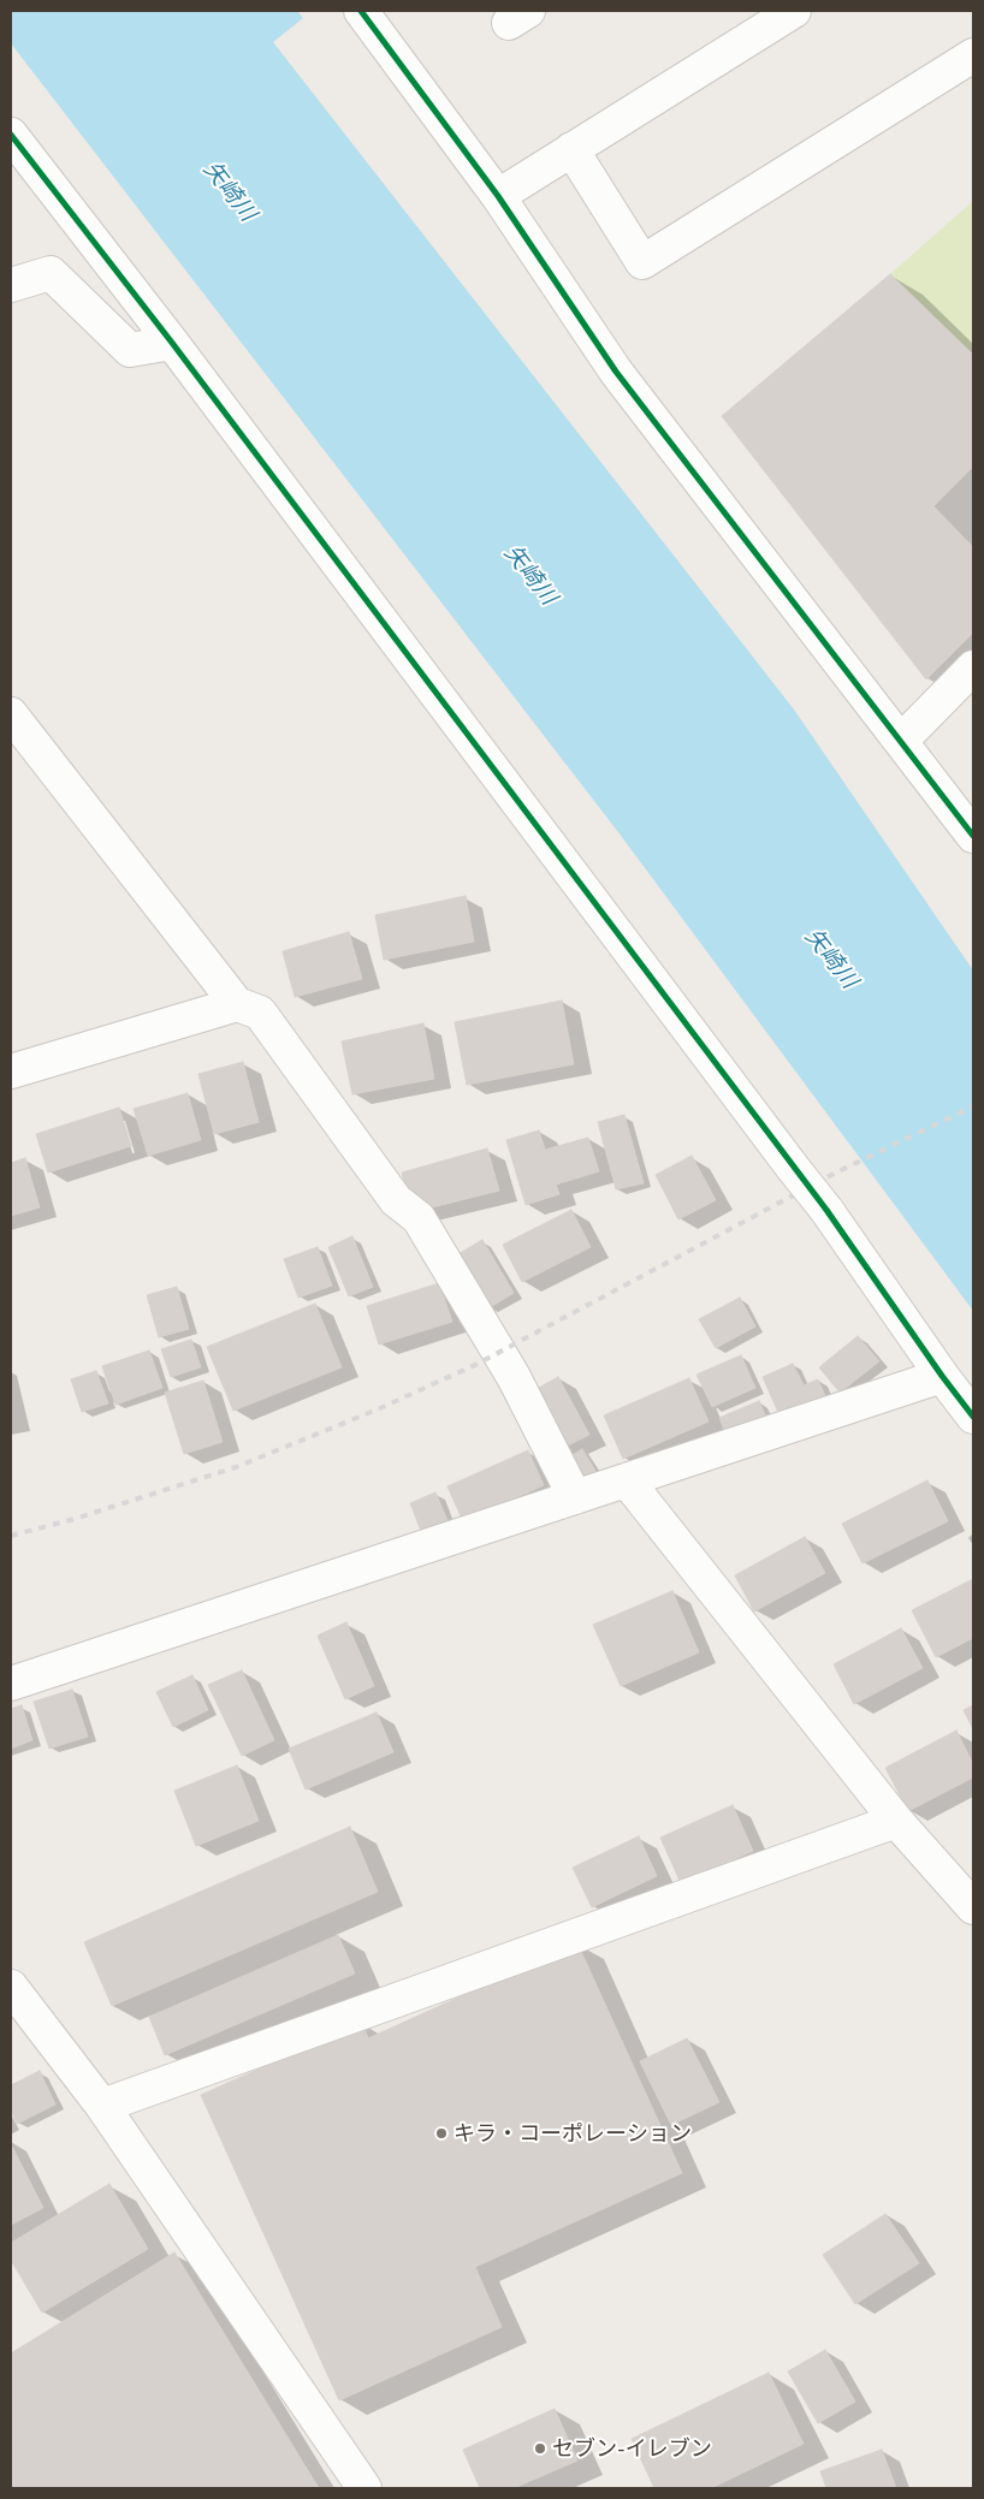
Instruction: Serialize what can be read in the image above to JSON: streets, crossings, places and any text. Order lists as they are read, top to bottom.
{
  "water": ["矢崎川"],
  "places": ["キラ・コーポレーション", "セブン-イレブン"]
}
